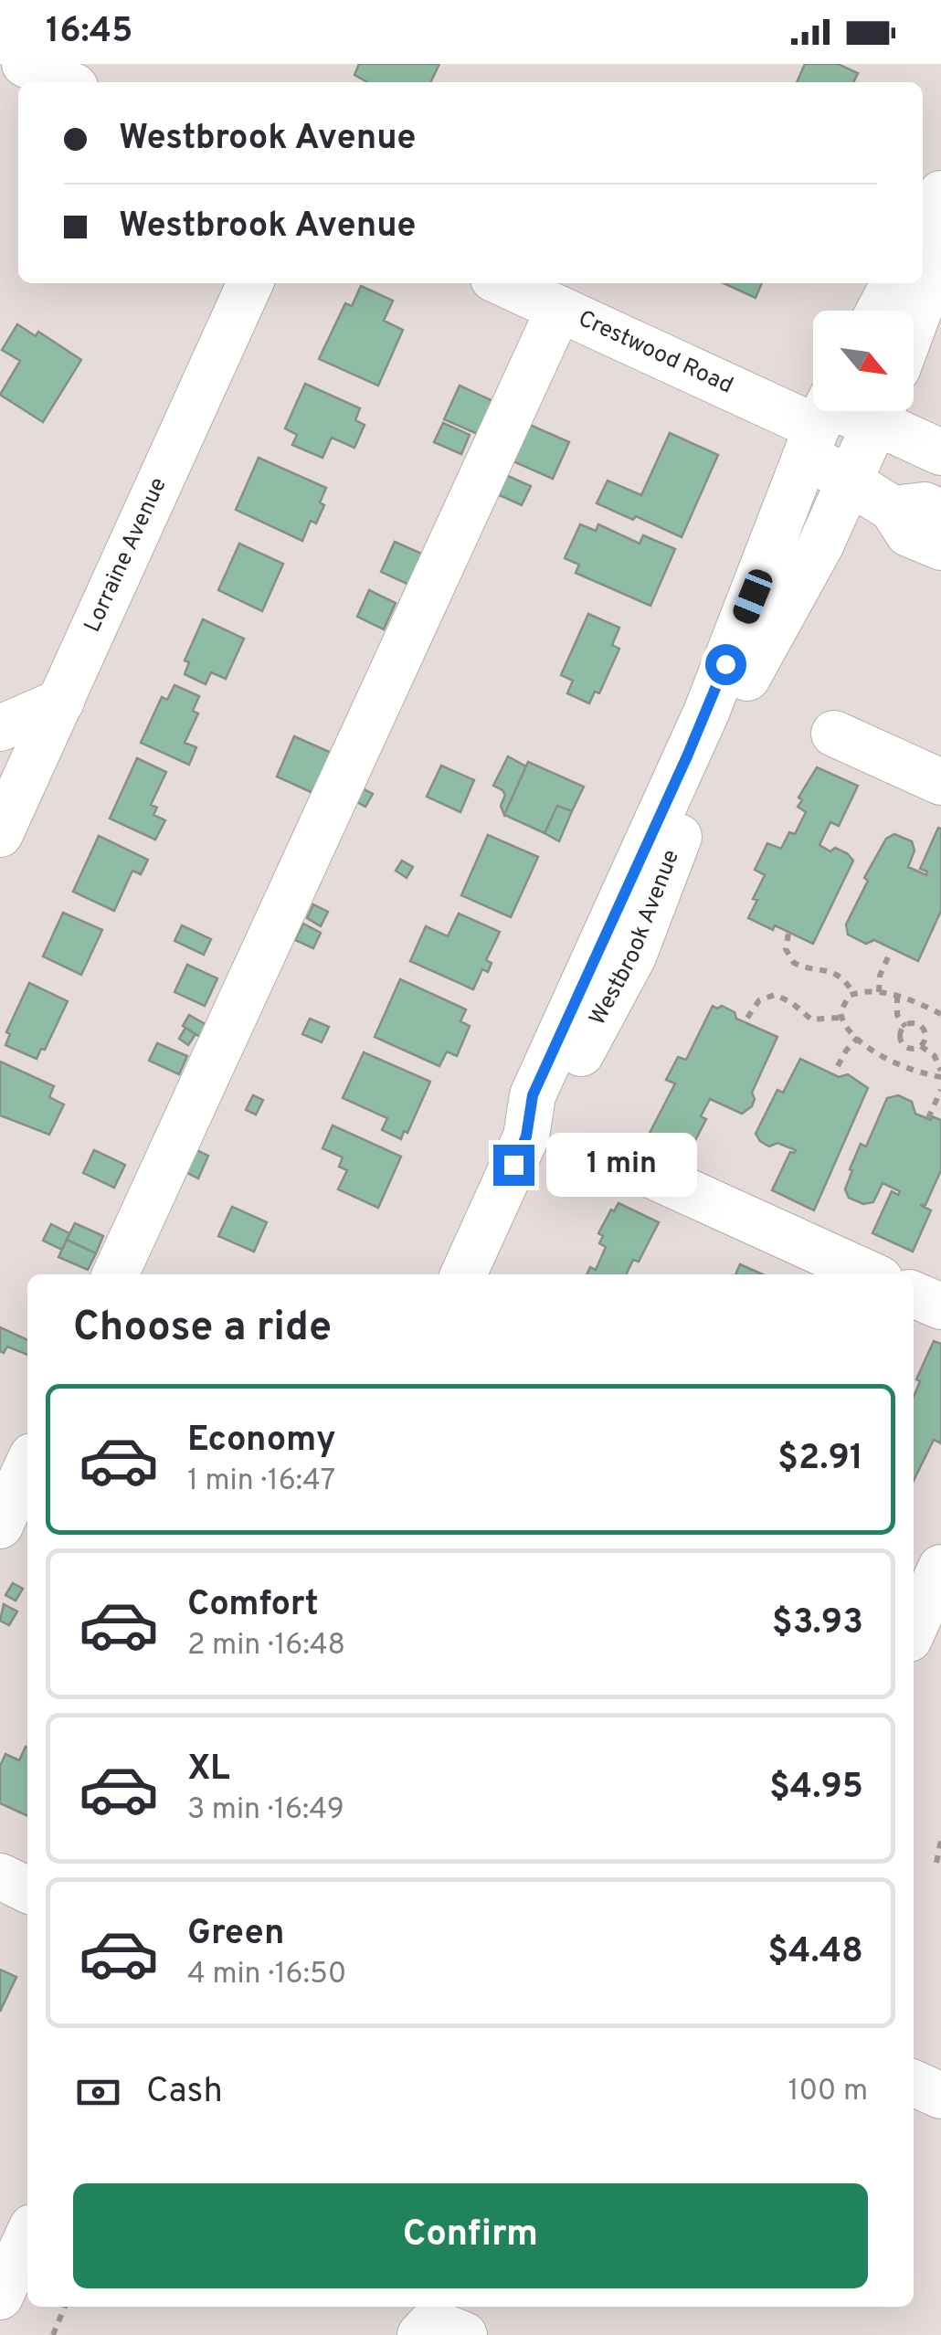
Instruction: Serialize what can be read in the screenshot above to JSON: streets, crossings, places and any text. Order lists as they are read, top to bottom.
{
  "streets": {
    "street": ["Crestwood Road", "Lorraine Avenue", "Westbrook Avenue"]
  },
  "crossings": [
    ["Crestwood Road", "Westbrook Avenue"]
  ],
  "north": "bottom right",
  "page": {
    "status": "16:45",
    "banner": ["Westbrook Avenue", "Westbrook Avenue"],
    "bubble": "1 min",
    "heading": "Choose a ride",
    "list": [
      {
        "name": "Economy",
        "note": "1 min · 16:47",
        "value": "$2.91"
      },
      {
        "name": "Comfort",
        "note": "2 min · 16:48",
        "value": "$3.93"
      },
      {
        "name": "XL",
        "note": "3 min · 16:49",
        "value": "$4.95"
      },
      {
        "name": "Green",
        "note": "4 min · 16:50",
        "value": "$4.48"
      }
    ],
    "pay": ["Cash", "100 m"],
    "buttons": "Confirm"
  }
}
